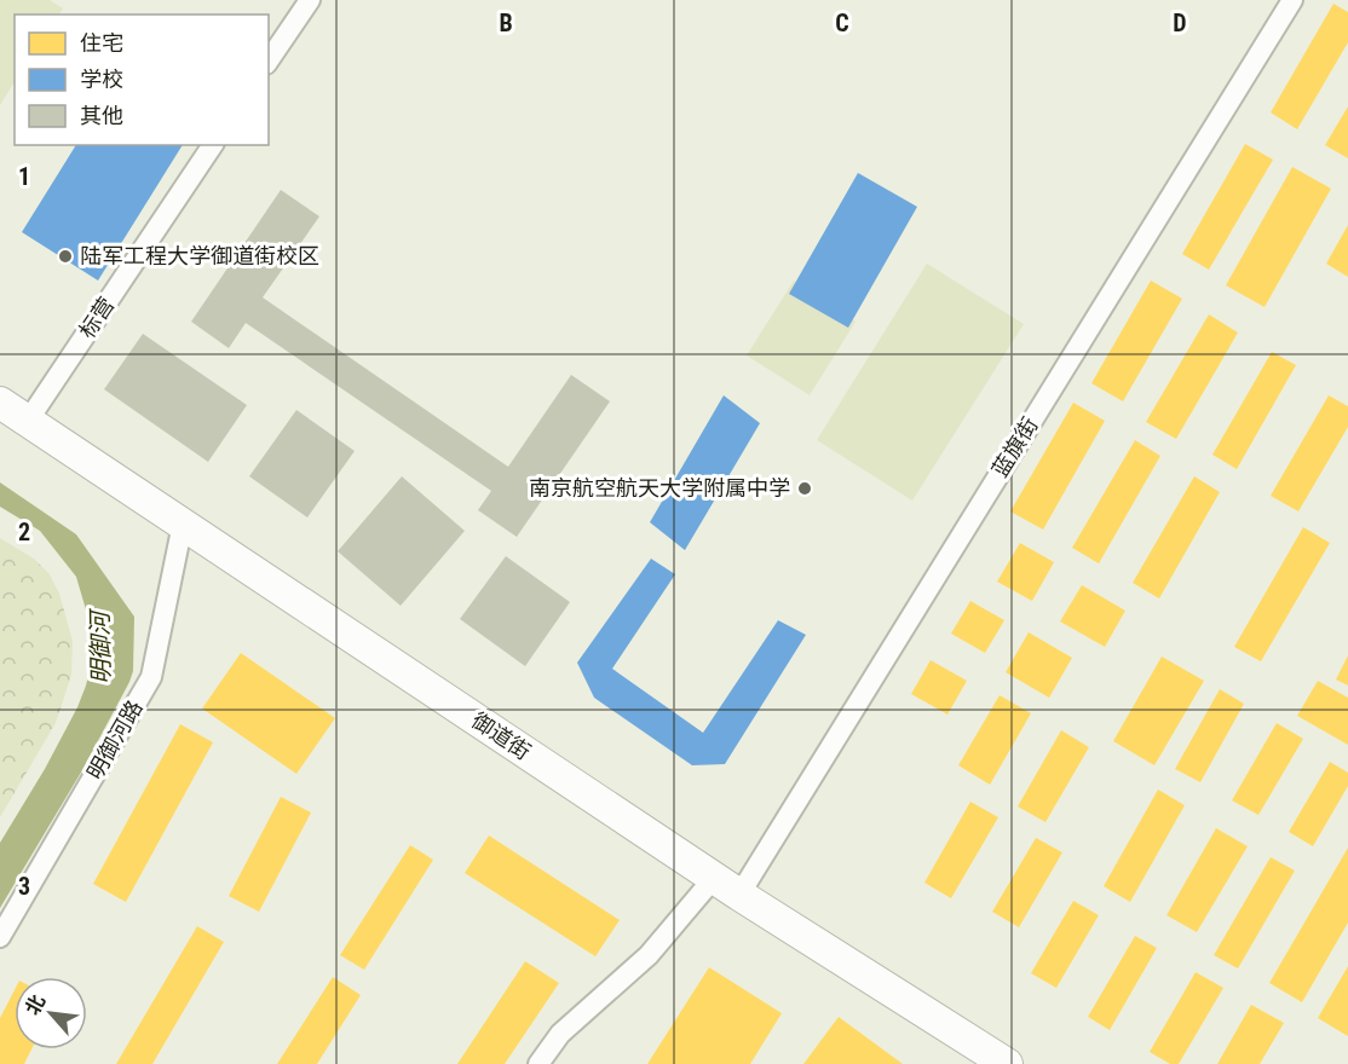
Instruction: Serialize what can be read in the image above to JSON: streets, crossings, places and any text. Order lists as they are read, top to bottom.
{
  "streets": {
    "main road": ["御道街"],
    "street": ["标营", "蓝旗街", "明御河路"]
  },
  "crossings": [
    ["标营", "御道街"],
    ["蓝旗街", "御道街"],
    ["御道街", "明御河路"]
  ],
  "water": ["明御河"],
  "places": ["陆军工程大学御道街校区", "南京航空航天大学附属中学"],
  "legend": ["住宅", "学校", "其他"],
  "north": "top left",
  "grid": {
    "columns": ["B", "C", "D"],
    "rows": ["1", "2", "3"]
  }
}
